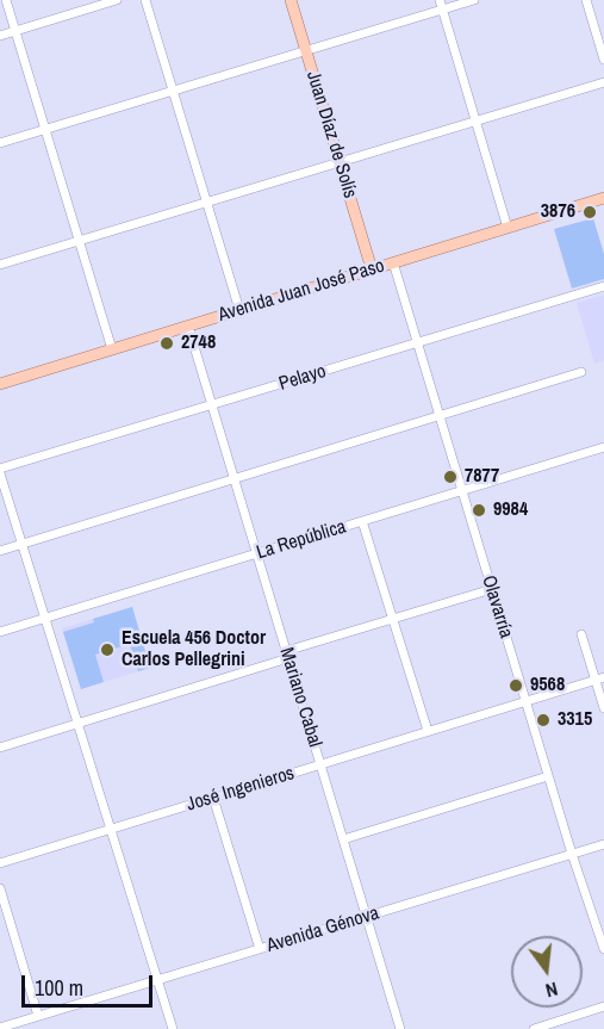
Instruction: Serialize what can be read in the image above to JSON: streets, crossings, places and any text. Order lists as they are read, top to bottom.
{
  "streets": {
    "main road": ["Juan Díaz de Solís", "Avenida Juan José Paso"],
    "street": [
      "Pelayo",
      "La República",
      "Olavarría",
      "Mariano Cabal",
      "José Ingenieros",
      "Avenida Génova"
    ]
  },
  "crossings": [
    ["Juan Díaz de Solís", "Avenida Juan José Paso"],
    ["Avenida Juan José Paso", "Olavarría"],
    ["Avenida Juan José Paso", "Mariano Cabal"],
    ["Pelayo", "Olavarría"],
    ["Pelayo", "Mariano Cabal"],
    ["La República", "Olavarría"],
    ["La República", "Mariano Cabal"],
    ["Olavarría", "José Ingenieros"],
    ["Olavarría", "Avenida Génova"],
    ["Mariano Cabal", "José Ingenieros"],
    ["Mariano Cabal", "Avenida Génova"]
  ],
  "places": [
    "3876",
    "2748",
    "7877",
    "9984",
    "Escuela 456 Doctor Carlos Pellegrini",
    "9568",
    "3315"
  ],
  "scale_bar": "100 m",
  "north": "bottom"
}
